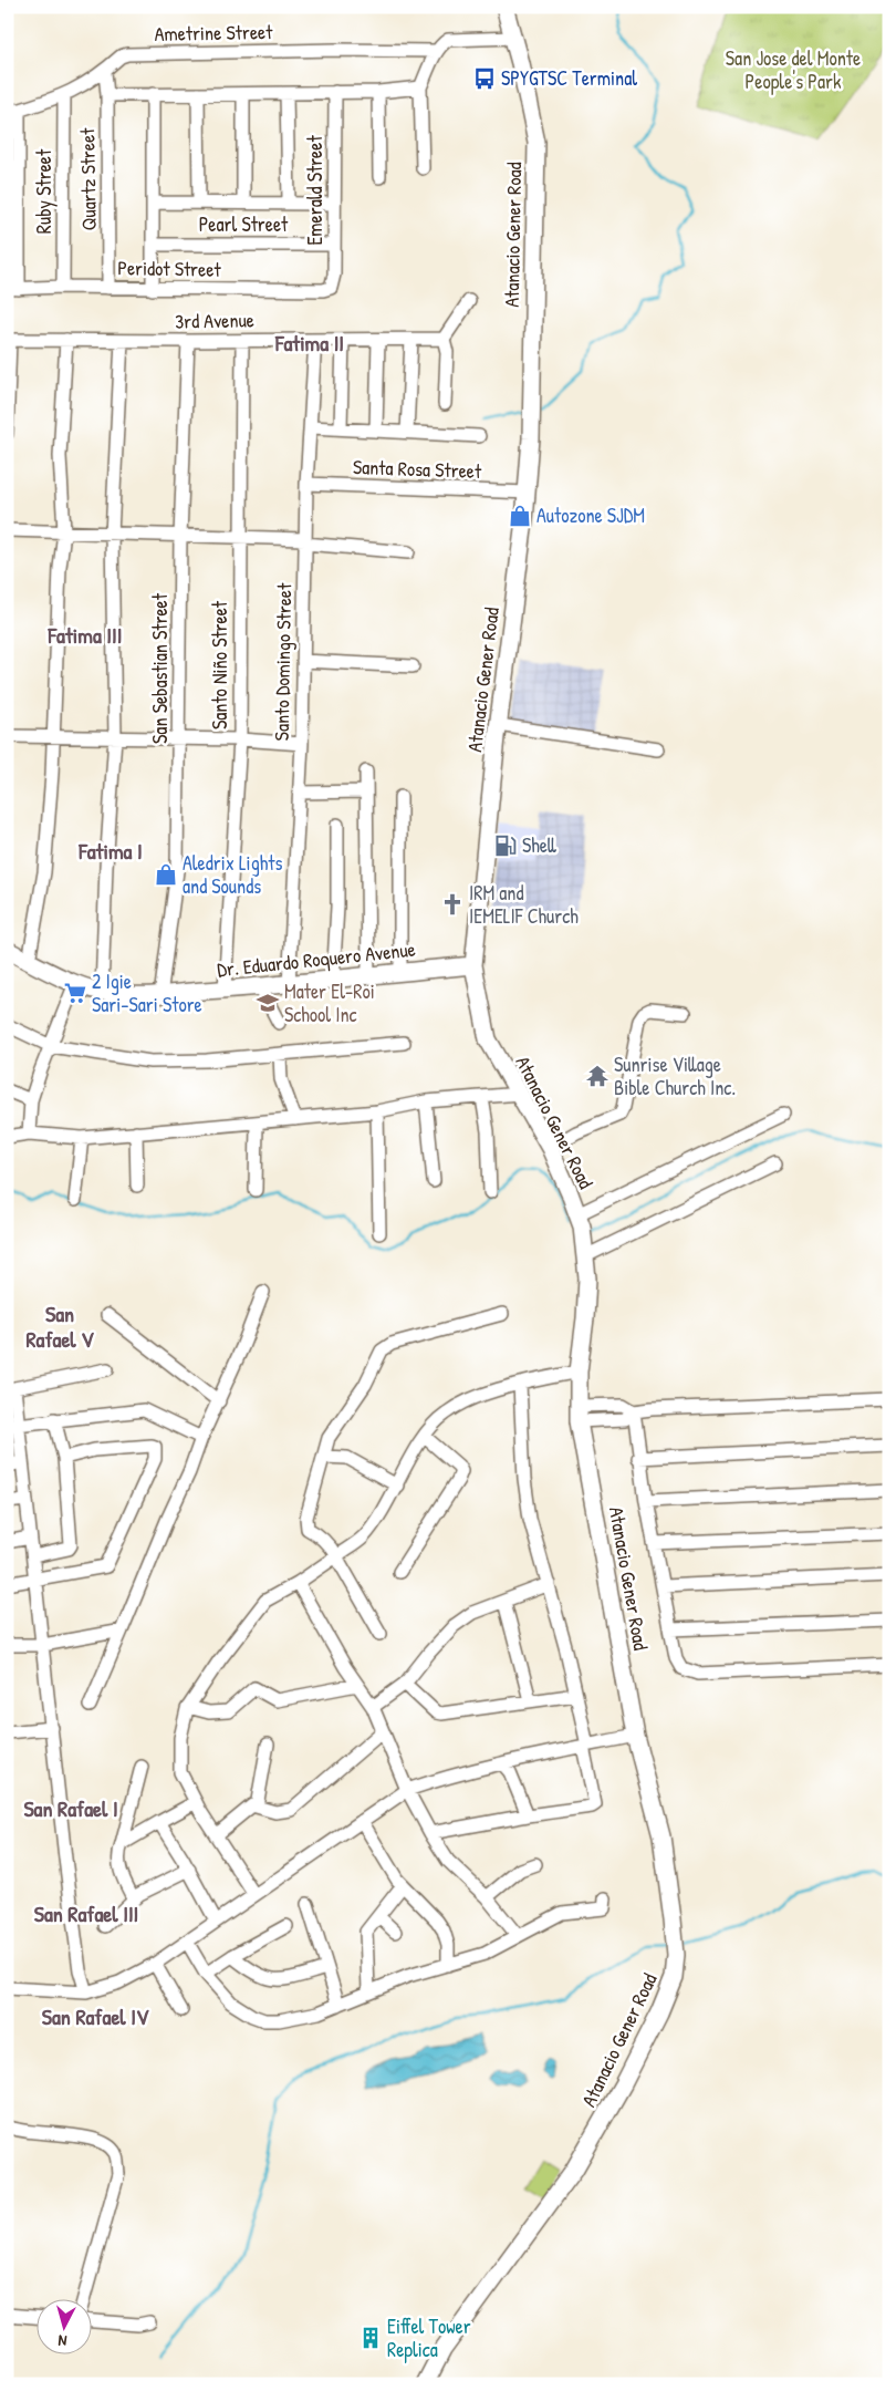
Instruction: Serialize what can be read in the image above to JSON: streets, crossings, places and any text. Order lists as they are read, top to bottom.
{
  "streets": {
    "main road": ["Atanacio Gener Road", "Dr. Eduardo Roquero Avenue"],
    "street": [
      "Ametrine Street",
      "Quartz Street",
      "Emerald Street",
      "Ruby Street",
      "Pearl Street",
      "Peridot Street",
      "3rd Avenue",
      "Santa Rosa Street",
      "Santo Domingo Street",
      "Santo Niño Street",
      "San Sebastian Street"
    ]
  },
  "crossings": [
    ["Ametrine Street", "Quartz Street"],
    ["Ametrine Street", "Ruby Street"],
    ["Quartz Street", "Peridot Street"],
    ["Emerald Street", "Pearl Street"],
    ["Emerald Street", "Peridot Street"],
    ["Ruby Street", "Peridot Street"],
    ["Atanacio Gener Road", "Santa Rosa Street"],
    ["Atanacio Gener Road", "Dr. Eduardo Roquero Avenue"],
    ["3rd Avenue", "Santo Domingo Street"],
    ["3rd Avenue", "Santo Niño Street"],
    ["3rd Avenue", "San Sebastian Street"],
    ["Santa Rosa Street", "Santo Domingo Street"],
    ["Santo Domingo Street", "Dr. Eduardo Roquero Avenue"],
    ["Santo Niño Street", "Dr. Eduardo Roquero Avenue"],
    ["San Sebastian Street", "Dr. Eduardo Roquero Avenue"]
  ],
  "districts": [
    "Fatima II",
    "Fatima III",
    "Fatima I",
    "San Rafael V",
    "San Rafael I",
    "San Rafael III",
    "San Rafael IV"
  ],
  "parks": ["San Jose del Monte People's Park"],
  "places": {
    "bus stop": ["SPYGTSC Terminal"],
    "shop": ["Autozone SJDM", "Aledrix Lights and Sounds"],
    "fuel station": ["Shell"],
    "church": ["IRM and IEMELIF Church"],
    "supermarket": ["2 Igie Sari-Sari Store"],
    "school or university": ["Mater El-Roi School Inc"],
    "temple": ["Sunrise Village Bible Church Inc."],
    "building": ["Eiffel Tower Replica"]
  },
  "north": "bottom"
}
